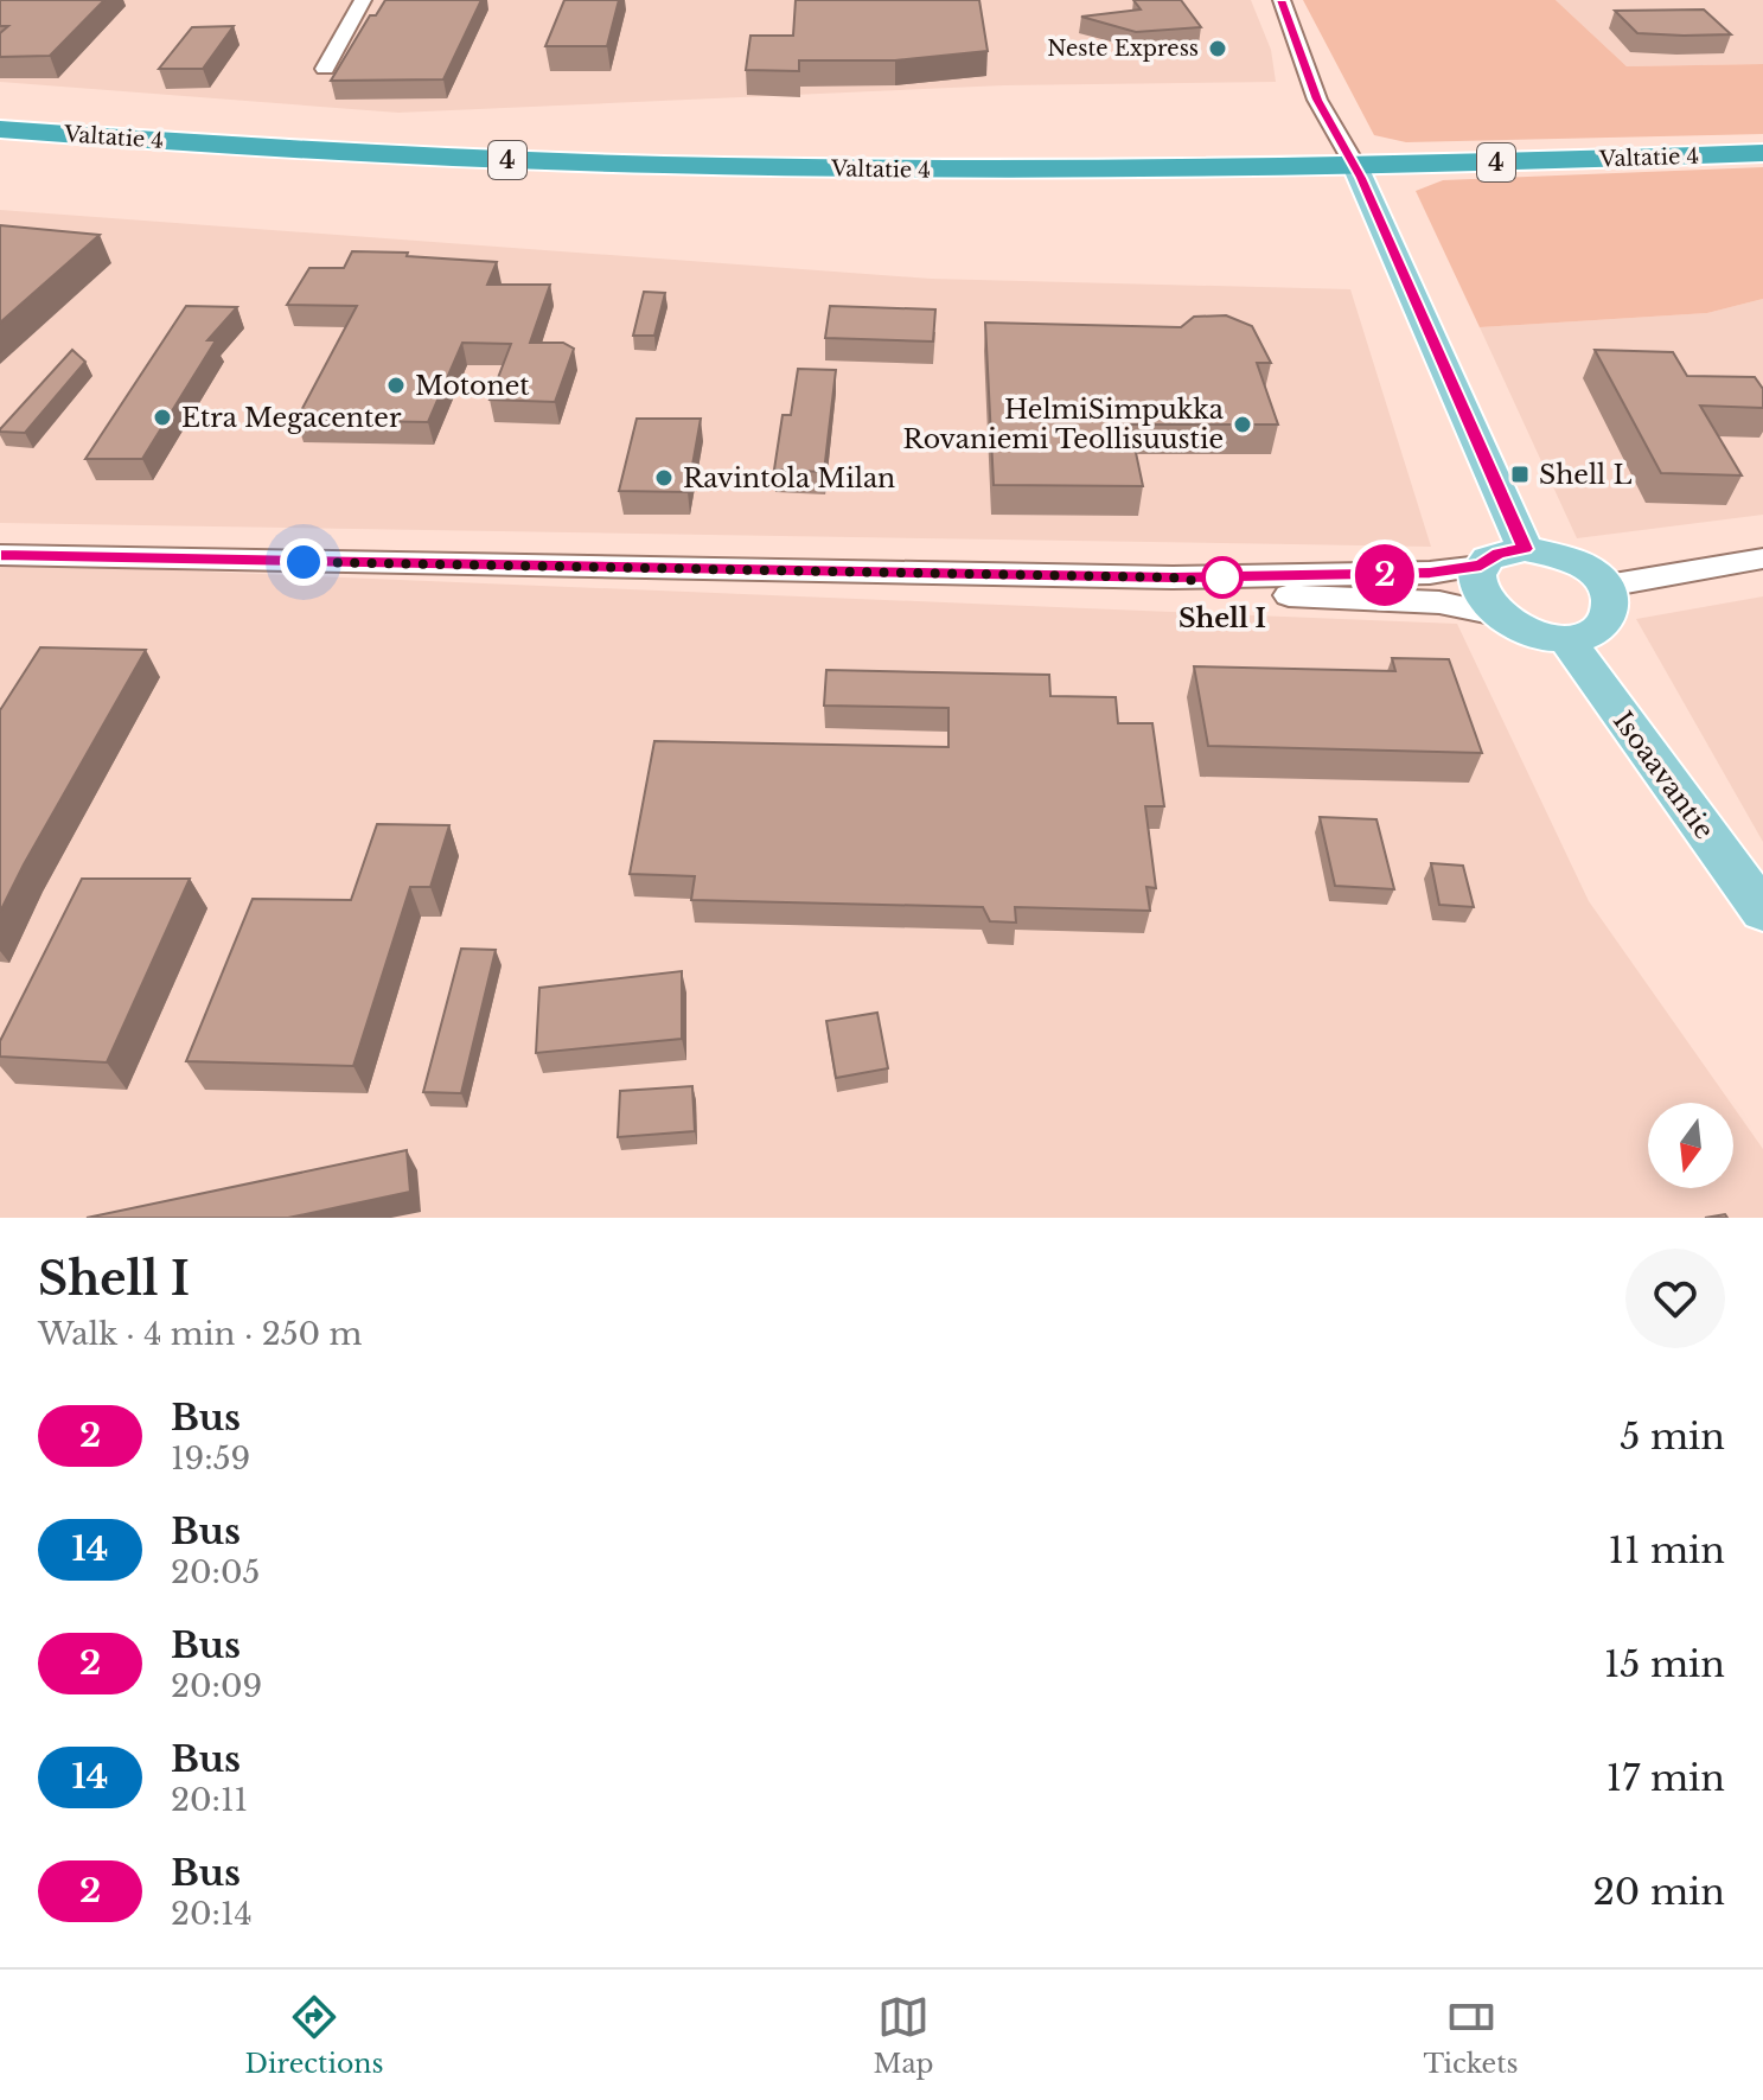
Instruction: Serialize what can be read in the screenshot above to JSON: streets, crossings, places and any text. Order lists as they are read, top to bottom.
{
  "streets": {
    "highway": ["Valtatie 4", "4"],
    "main road": ["Isoaavantie"]
  },
  "places": {
    "other": [
      "Neste Express",
      "Motonet",
      "Etra Megacenter",
      "HelmiSimpukka Rovaniemi Teollisuustie",
      "Ravintola Milan",
      "Shell I"
    ],
    "transit": ["Shell L"]
  },
  "lines": ["bus line 2"],
  "north": "bottom",
  "page": {
    "on_map": "2",
    "heading": ["Shell I", "Walk · 4 min · 250 m"],
    "list": [
      {
        "mark": "2",
        "name": "Bus",
        "note": "19:59",
        "value": "5 min"
      },
      {
        "mark": "14",
        "name": "Bus",
        "note": "20:05",
        "value": "11 min"
      },
      {
        "mark": "2",
        "name": "Bus",
        "note": "20:09",
        "value": "15 min"
      },
      {
        "mark": "14",
        "name": "Bus",
        "note": "20:11",
        "value": "17 min"
      },
      {
        "mark": "2",
        "name": "Bus",
        "note": "20:14",
        "value": "20 min"
      }
    ],
    "tabs": ["Directions", "Map", "Tickets"]
  }
}
